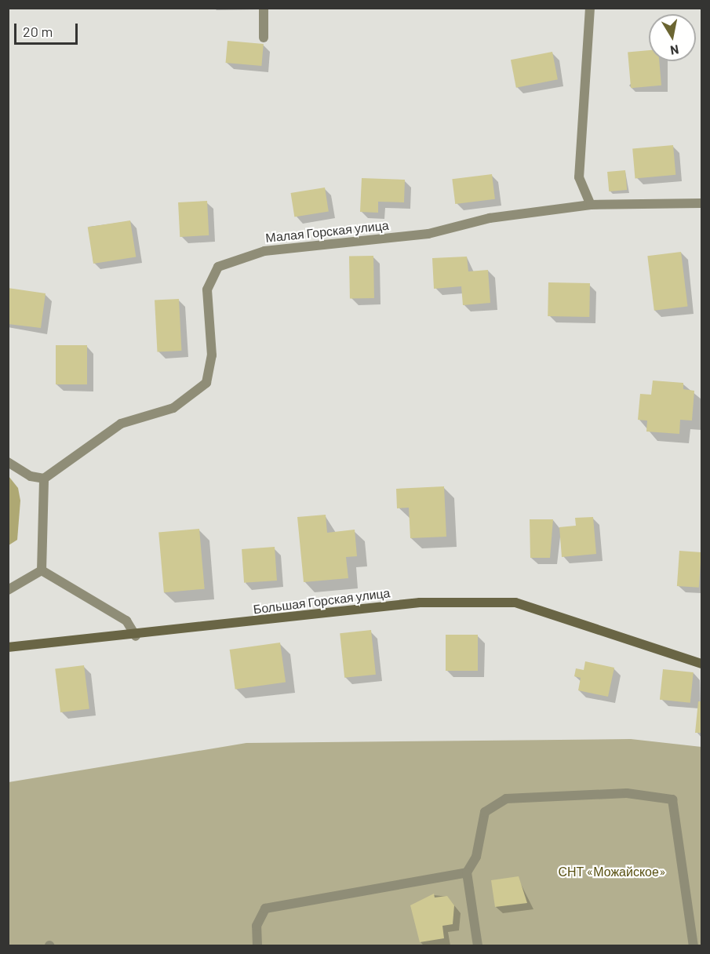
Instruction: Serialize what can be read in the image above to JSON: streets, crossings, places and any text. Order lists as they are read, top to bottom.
{
  "streets": {
    "street": ["Малая Горская улица", "Большая Горская улица"]
  },
  "parks": ["СНТ «Можайское»"],
  "scale_bar": "20 m",
  "north": "bottom"
}
